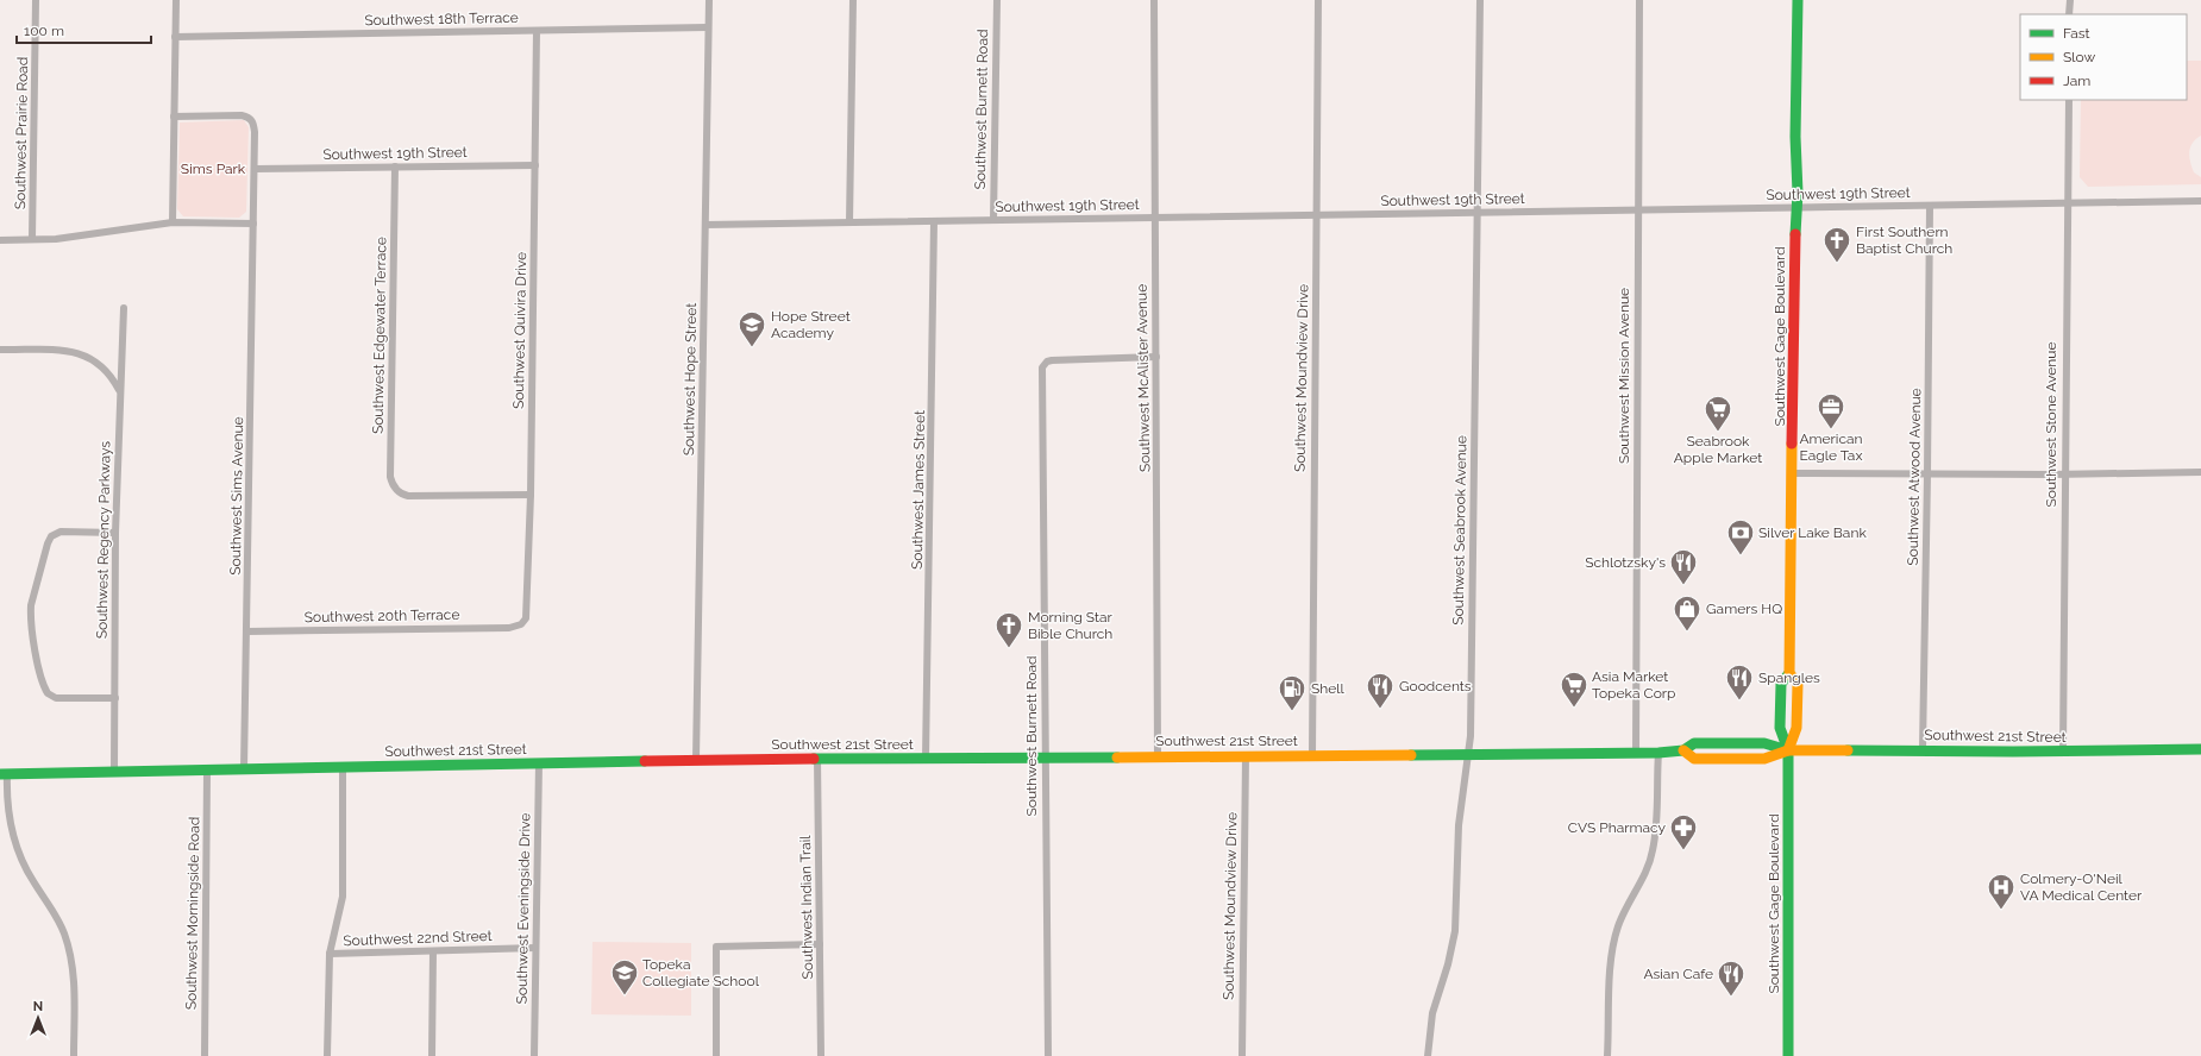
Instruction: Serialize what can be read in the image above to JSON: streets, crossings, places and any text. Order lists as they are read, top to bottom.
{
  "streets": {
    "main road": ["Southwest Gage Boulevard", "Southwest 21st Street"],
    "street": [
      "Southwest 18th Terrace",
      "Southwest Burnett Road",
      "Southwest Prairie Road",
      "Southwest 19th Street",
      "Southwest Quivira Drive",
      "Southwest Edgewater Terrace",
      "Southwest Mission Avenue",
      "Southwest McAlister Avenue",
      "Southwest Moundview Drive",
      "Southwest Hope Street",
      "Southwest Stone Avenue",
      "Southwest Atwood Avenue",
      "Southwest James Street",
      "Southwest Sims Avenue",
      "Southwest Seabrook Avenue",
      "Southwest Regency Parkways",
      "Southwest 20th Terrace",
      "Southwest Indian Trail",
      "Southwest Eveningside Drive",
      "Southwest Morningside Road",
      "Southwest 22nd Street"
    ]
  },
  "crossings": [
    ["Southwest 18th Terrace", "Southwest Quivira Drive"],
    ["Southwest 18th Terrace", "Southwest Hope Street"],
    ["Southwest Burnett Road", "Southwest 19th Street"],
    ["Southwest Burnett Road", "Southwest McAlister Avenue"],
    ["Southwest Burnett Road", "Southwest 21st Street"],
    ["Southwest 19th Street", "Southwest Quivira Drive"],
    ["Southwest 19th Street", "Southwest Edgewater Terrace"],
    ["Southwest 19th Street", "Southwest Gage Boulevard"],
    ["Southwest 19th Street", "Southwest Mission Avenue"],
    ["Southwest 19th Street", "Southwest McAlister Avenue"],
    ["Southwest 19th Street", "Southwest Moundview Drive"],
    ["Southwest 19th Street", "Southwest Hope Street"],
    ["Southwest 19th Street", "Southwest Stone Avenue"],
    ["Southwest 19th Street", "Southwest Atwood Avenue"],
    ["Southwest 19th Street", "Southwest James Street"],
    ["Southwest 19th Street", "Southwest Sims Avenue"],
    ["Southwest 19th Street", "Southwest Seabrook Avenue"],
    ["Southwest Quivira Drive", "Southwest Edgewater Terrace"],
    ["Southwest Quivira Drive", "Southwest 20th Terrace"],
    ["Southwest Gage Boulevard", "Southwest 21st Street"],
    ["Southwest Mission Avenue", "Southwest 21st Street"],
    ["Southwest McAlister Avenue", "Southwest 21st Street"],
    ["Southwest Moundview Drive", "Southwest 21st Street"],
    ["Southwest Hope Street", "Southwest 21st Street"],
    ["Southwest Stone Avenue", "Southwest 21st Street"],
    ["Southwest Atwood Avenue", "Southwest 21st Street"],
    ["Southwest James Street", "Southwest 21st Street"],
    ["Southwest Sims Avenue", "Southwest 20th Terrace"],
    ["Southwest Sims Avenue", "Southwest 21st Street"],
    ["Southwest Seabrook Avenue", "Southwest 21st Street"],
    ["Southwest Regency Parkways", "Southwest 21st Street"],
    ["Southwest 21st Street", "Southwest Indian Trail"],
    ["Southwest 21st Street", "Southwest Eveningside Drive"],
    ["Southwest 21st Street", "Southwest Morningside Road"],
    ["Southwest Eveningside Drive", "Southwest 22nd Street"]
  ],
  "parks": ["Sims Park"],
  "places": {
    "church": ["First Southern Baptist Church", "Morning Star Bible Church"],
    "school or university": ["Hope Street Academy", "Topeka Collegiate School"],
    "office": ["American Eagle Tax"],
    "supermarket": ["Seabrook Apple Market", "Asia Market Topeka Corp"],
    "bank": ["Silver Lake Bank"],
    "restaurant": [
      "Schlotzsky's",
      "Spangles",
      "Goodcents",
      "Asian Cafe"
    ],
    "shop": ["Gamers HQ"],
    "fuel station": ["Shell"],
    "pharmacy": ["CVS Pharmacy"],
    "hospital": ["Colmery-O'Neil VA Medical Center"]
  },
  "legend": ["Fast", "Slow", "Jam"],
  "scale_bar": "100 m",
  "north": "top"
}
